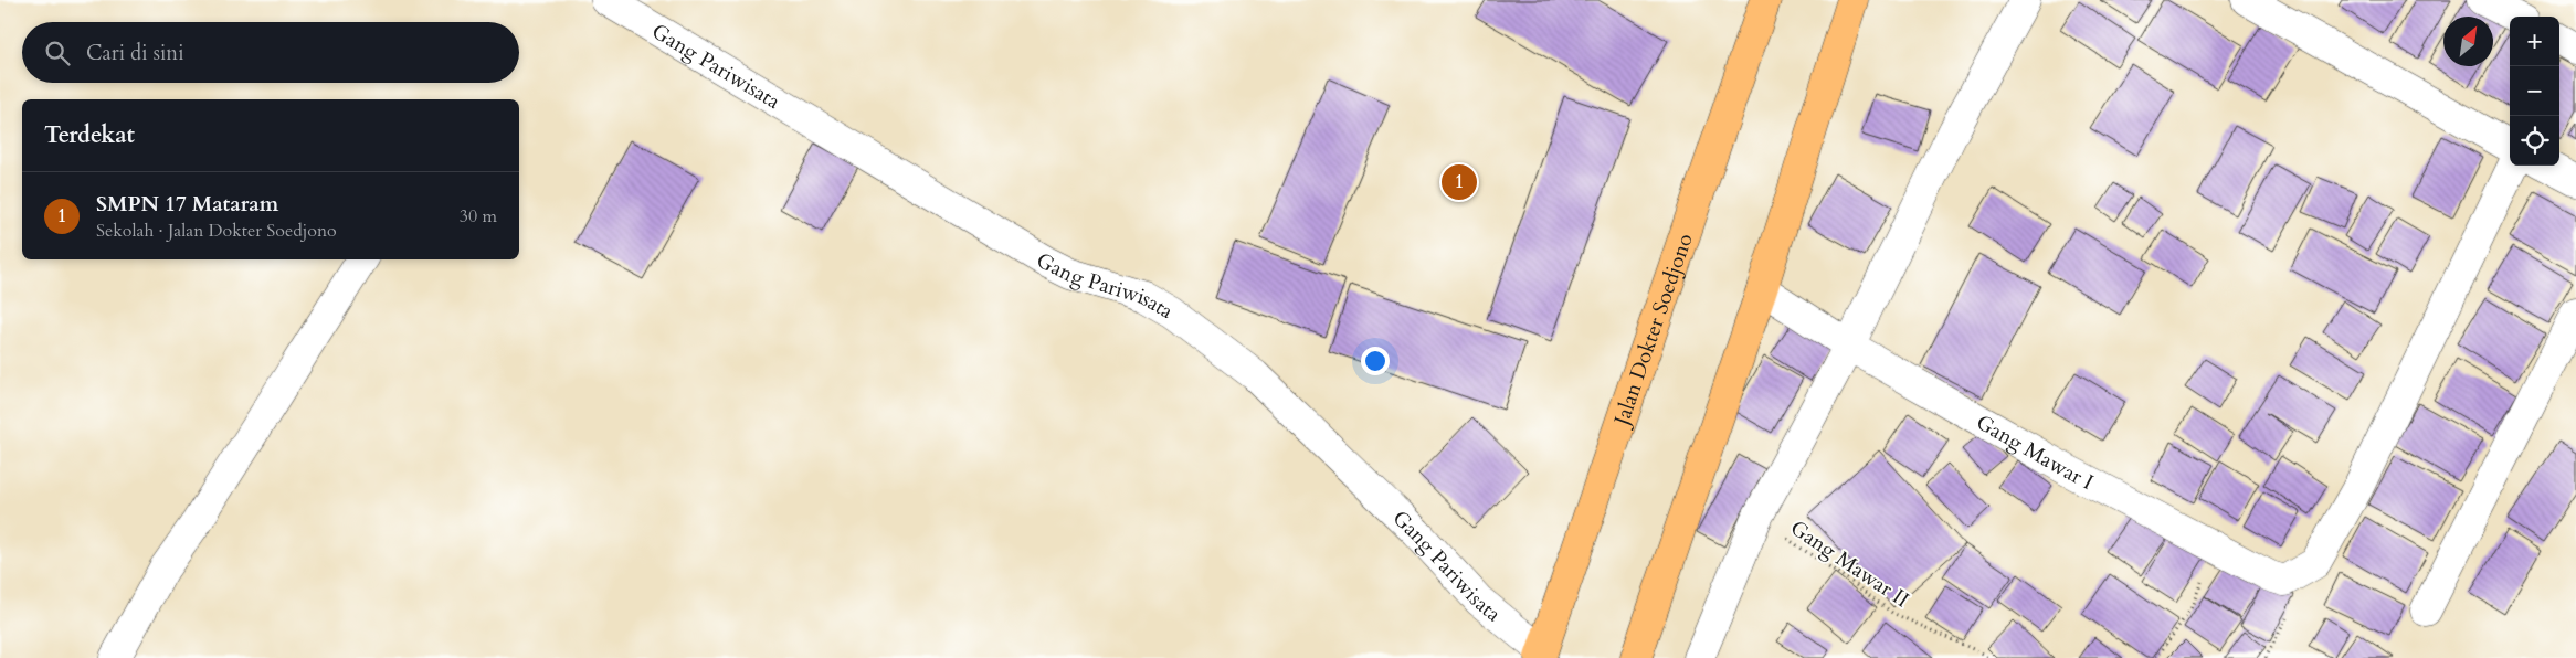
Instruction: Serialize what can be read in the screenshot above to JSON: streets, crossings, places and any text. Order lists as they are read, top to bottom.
{
  "streets": {
    "highway": ["Jalan Dokter Soedjono"],
    "street": ["Gang Pariwisata", "Gang Mawar I"],
    "path": ["Gang Mawar II"]
  },
  "crossings": [
    ["Gang Pariwisata", "Jalan Dokter Soedjono"]
  ],
  "north": "top right",
  "page": {
    "map_buttons": ["+", "−"],
    "search": "Cari di sini",
    "heading": "Terdekat",
    "pins": "1",
    "list": [
      {
        "mark": "1",
        "name": "SMPN 17 Mataram",
        "note": "Sekolah · Jalan Dokter Soedjono",
        "value": "30 m"
      }
    ]
  }
}
